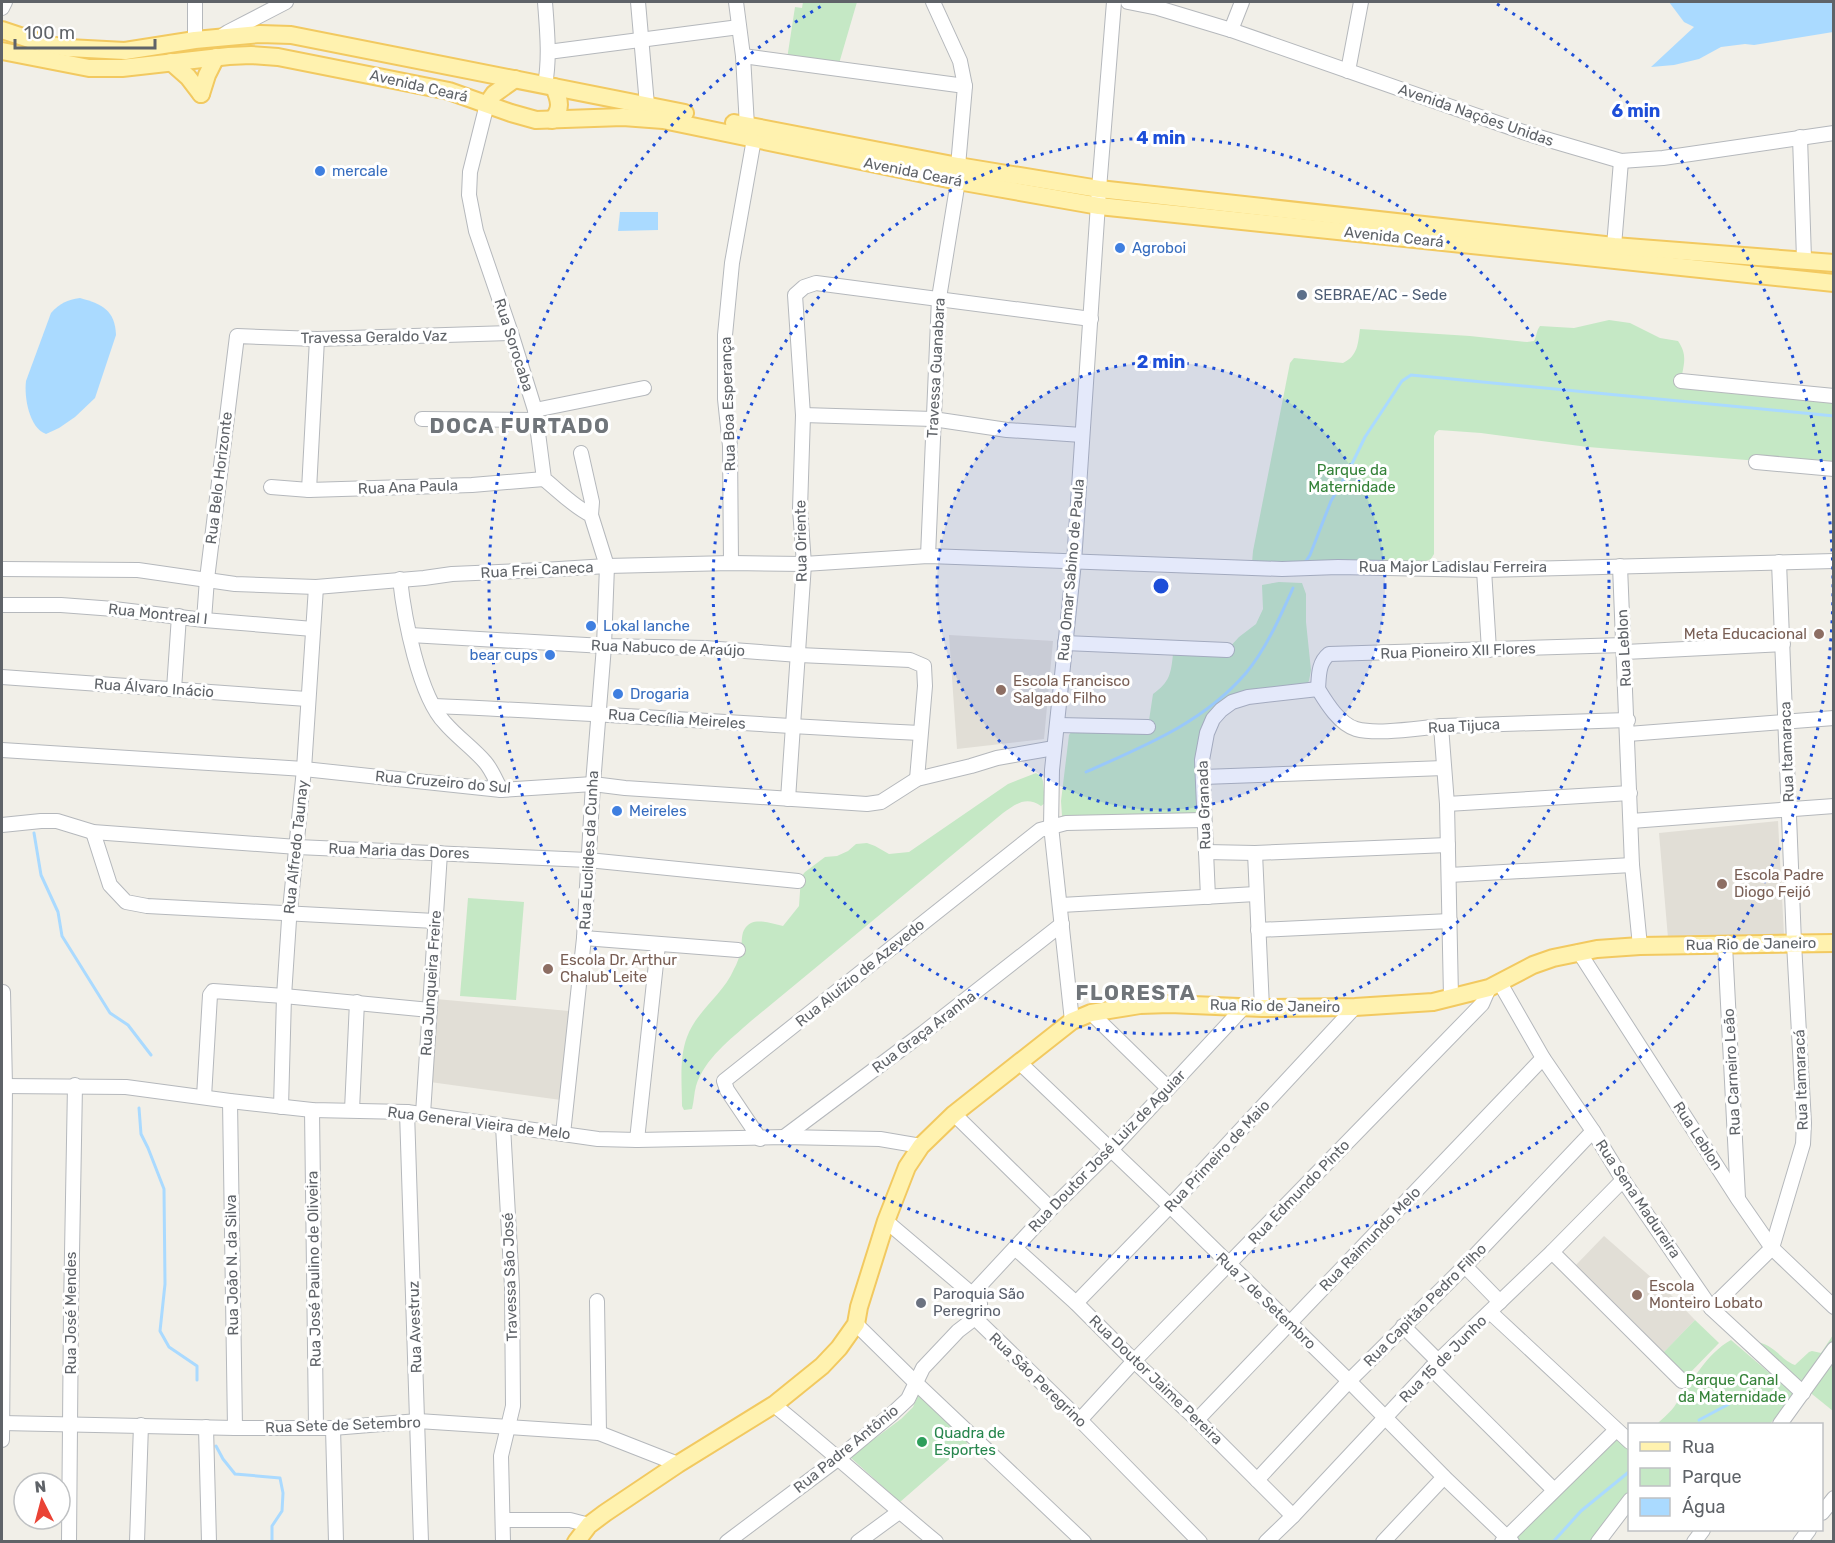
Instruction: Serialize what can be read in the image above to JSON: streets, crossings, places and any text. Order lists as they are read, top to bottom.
{
  "streets": {
    "main road": ["Avenida Ceará", "Rua Rio de Janeiro"],
    "street": [
      "Avenida Nações Unidas",
      "Travessa Geraldo Vaz",
      "Rua Sorocaba",
      "Travessa Guanabara",
      "Rua Boa Esperança",
      "Rua Belo Horizonte",
      "Rua Ana Paula",
      "Rua Oriente",
      "Rua Major Ladislau Ferreira",
      "Rua Frei Caneca",
      "Rua Omar Sabino de Paula",
      "Rua Montreal I",
      "Rua Nabuco de Araújo",
      "Rua Leblon",
      "Rua Pioneiro XII Flores",
      "Rua Álvaro Inácio",
      "Rua Cecília Meireles",
      "Rua Tijuca",
      "Rua Itamaraca",
      "Rua Cruzeiro do Sul",
      "Rua Granada",
      "Rua Alfredo Taunay",
      "Rua Euclides da Cunha",
      "Rua Maria das Dores",
      "Rua Aluízio de Azevedo",
      "Rua Junqueira Freire",
      "Rua Graça Aranha",
      "Rua Carneiro Leão",
      "Rua Itamaracá",
      "Rua General Vieira de Melo",
      "Rua Doutor José Luiz de Aguiar",
      "Rua Primeiro de Maio",
      "Rua Edmundo Pinto",
      "Rua Sena Madureira",
      "Rua Raimundo Melo",
      "Rua João N. da Silva",
      "Rua José Paulino de Oliveira",
      "Travessa São José",
      "Rua 7 de Setembro",
      "Rua Capitão Pedro Filho",
      "Rua José Mendes",
      "Rua Avestruz",
      "Rua 15 de Junho",
      "Rua São Peregrino",
      "Rua Doutor Jaime Pereira",
      "Rua Sete de Setembro",
      "Rua Padre Antônio"
    ]
  },
  "crossings": [
    ["Avenida Ceará", "Rua Sorocaba"],
    ["Avenida Ceará", "Travessa Guanabara"],
    ["Avenida Ceará", "Rua Boa Esperança"],
    ["Avenida Ceará", "Rua Omar Sabino de Paula"],
    ["Travessa Geraldo Vaz", "Rua Sorocaba"],
    ["Travessa Geraldo Vaz", "Rua Belo Horizonte"],
    ["Rua Sorocaba", "Rua Ana Paula"],
    ["Travessa Guanabara", "Rua Oriente"],
    ["Travessa Guanabara", "Rua Frei Caneca"],
    ["Rua Boa Esperança", "Rua Frei Caneca"],
    ["Rua Belo Horizonte", "Rua Frei Caneca"],
    ["Rua Belo Horizonte", "Rua Montreal I"],
    ["Rua Oriente", "Rua Frei Caneca"],
    ["Rua Oriente", "Rua Nabuco de Araújo"],
    ["Rua Oriente", "Rua Cecília Meireles"],
    ["Rua Oriente", "Rua Cruzeiro do Sul"],
    ["Rua Major Ladislau Ferreira", "Rua Frei Caneca"],
    ["Rua Major Ladislau Ferreira", "Rua Omar Sabino de Paula"],
    ["Rua Major Ladislau Ferreira", "Rua Leblon"],
    ["Rua Major Ladislau Ferreira", "Rua Itamaraca"],
    ["Rua Frei Caneca", "Rua Omar Sabino de Paula"],
    ["Rua Frei Caneca", "Rua Alfredo Taunay"],
    ["Rua Frei Caneca", "Rua Euclides da Cunha"],
    ["Rua Omar Sabino de Paula", "Rua Cruzeiro do Sul"],
    ["Rua Omar Sabino de Paula", "Rua Rio de Janeiro"],
    ["Rua Omar Sabino de Paula", "Rua Aluízio de Azevedo"],
    ["Rua Omar Sabino de Paula", "Rua Graça Aranha"],
    ["Rua Montreal I", "Rua Alfredo Taunay"],
    ["Rua Nabuco de Araújo", "Rua Cecília Meireles"],
    ["Rua Nabuco de Araújo", "Rua Euclides da Cunha"],
    ["Rua Leblon", "Rua Pioneiro XII Flores"],
    ["Rua Leblon", "Rua Tijuca"],
    ["Rua Leblon", "Rua Rio de Janeiro"],
    ["Rua Leblon", "Rua Carneiro Leão"],
    ["Rua Leblon", "Rua Itamaracá"],
    ["Rua Pioneiro XII Flores", "Rua Tijuca"],
    ["Rua Pioneiro XII Flores", "Rua Itamaraca"],
    ["Rua Pioneiro XII Flores", "Rua Granada"],
    ["Rua Álvaro Inácio", "Rua Alfredo Taunay"],
    ["Rua Cecília Meireles", "Rua Euclides da Cunha"],
    ["Rua Tijuca", "Rua Granada"],
    ["Rua Itamaraca", "Rua Rio de Janeiro"],
    ["Rua Itamaraca", "Rua Itamaracá"],
    ["Rua Cruzeiro do Sul", "Rua Alfredo Taunay"],
    ["Rua Cruzeiro do Sul", "Rua Euclides da Cunha"],
    ["Rua Alfredo Taunay", "Rua Maria das Dores"],
    ["Rua Alfredo Taunay", "Rua General Vieira de Melo"],
    ["Rua Euclides da Cunha", "Rua Maria das Dores"],
    ["Rua Euclides da Cunha", "Rua General Vieira de Melo"],
    ["Rua Maria das Dores", "Rua Junqueira Freire"],
    ["Rua Rio de Janeiro", "Rua Carneiro Leão"],
    ["Rua Rio de Janeiro", "Rua Itamaracá"],
    ["Rua Rio de Janeiro", "Rua General Vieira de Melo"],
    ["Rua Rio de Janeiro", "Rua Doutor José Luiz de Aguiar"],
    ["Rua Rio de Janeiro", "Rua Primeiro de Maio"],
    ["Rua Rio de Janeiro", "Rua Edmundo Pinto"],
    ["Rua Rio de Janeiro", "Rua Sena Madureira"],
    ["Rua Rio de Janeiro", "Rua 7 de Setembro"],
    ["Rua Rio de Janeiro", "Rua Sete de Setembro"],
    ["Rua Aluízio de Azevedo", "Rua General Vieira de Melo"],
    ["Rua Junqueira Freire", "Rua General Vieira de Melo"],
    ["Rua Graça Aranha", "Rua General Vieira de Melo"],
    ["Rua General Vieira de Melo", "Rua João N. da Silva"],
    ["Rua General Vieira de Melo", "Rua José Paulino de Oliveira"],
    ["Rua General Vieira de Melo", "Travessa São José"],
    ["Rua General Vieira de Melo", "Rua José Mendes"],
    ["Rua General Vieira de Melo", "Rua Avestruz"],
    ["Rua Doutor José Luiz de Aguiar", "Rua 7 de Setembro"],
    ["Rua Doutor José Luiz de Aguiar", "Rua Doutor Jaime Pereira"],
    ["Rua Primeiro de Maio", "Rua 7 de Setembro"],
    ["Rua Primeiro de Maio", "Rua Doutor Jaime Pereira"],
    ["Rua Edmundo Pinto", "Rua Sena Madureira"],
    ["Rua Edmundo Pinto", "Rua 7 de Setembro"],
    ["Rua Edmundo Pinto", "Rua São Peregrino"],
    ["Rua Edmundo Pinto", "Rua Doutor Jaime Pereira"],
    ["Rua Sena Madureira", "Rua Raimundo Melo"],
    ["Rua Sena Madureira", "Rua Capitão Pedro Filho"],
    ["Rua Sena Madureira", "Rua 15 de Junho"],
    ["Rua Raimundo Melo", "Rua 7 de Setembro"],
    ["Rua Raimundo Melo", "Rua Doutor Jaime Pereira"],
    ["Rua João N. da Silva", "Rua Sete de Setembro"],
    ["Rua José Paulino de Oliveira", "Rua Sete de Setembro"],
    ["Travessa São José", "Rua Sete de Setembro"],
    ["Rua 7 de Setembro", "Rua Capitão Pedro Filho"],
    ["Rua 7 de Setembro", "Rua 15 de Junho"],
    ["Rua Capitão Pedro Filho", "Rua Doutor Jaime Pereira"],
    ["Rua José Mendes", "Rua Sete de Setembro"],
    ["Rua Avestruz", "Rua Sete de Setembro"],
    ["Rua 15 de Junho", "Rua Doutor Jaime Pereira"],
    ["Rua São Peregrino", "Rua Padre Antônio"]
  ],
  "districts": ["DOCA FURTADO", "FLORESTA"],
  "parks": ["Parque da Maternidade", "Parque Canal da Maternidade"],
  "places": [
    "mercale",
    "Agroboi",
    "SEBRAE/AC - Sede",
    "Lokal lanche",
    "Meta Educacional",
    "bear cups",
    "Escola Francisco Salgado Filho",
    "Drogaria",
    "Meireles",
    "Escola Padre Diogo Feijó",
    "Escola Dr. Arthur Chalub Leite",
    "Escola Monteiro Lobato",
    "Paroquia São Peregrino",
    "Quadra de Esportes"
  ],
  "legend": ["Rua", "Parque", "Água"],
  "scale_bar": "100 m",
  "north": "top",
  "rings": ["6 min", "4 min", "2 min"]
}
